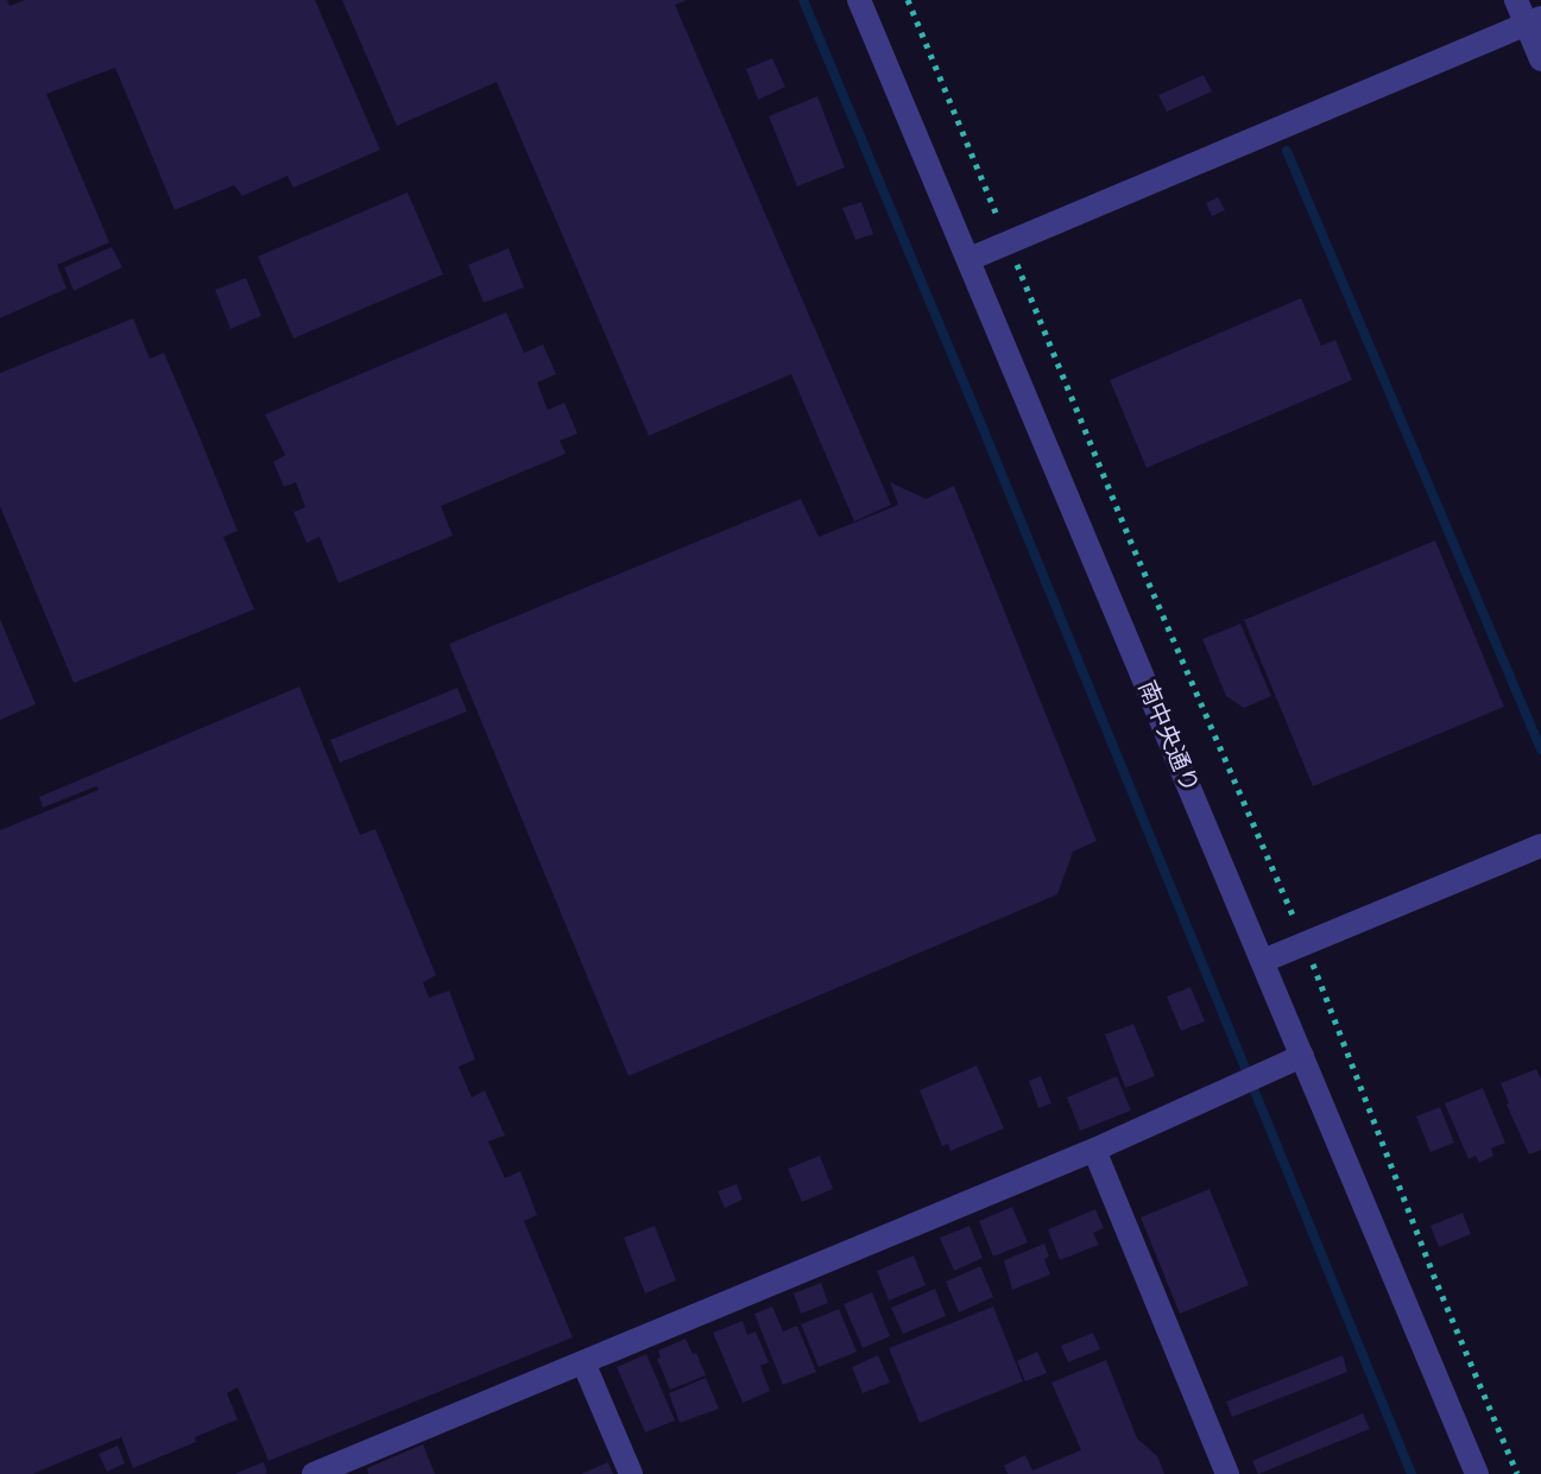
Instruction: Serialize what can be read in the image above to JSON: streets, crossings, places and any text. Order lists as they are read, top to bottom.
{
  "streets": {
    "street": ["南中央通り"]
  }
}
